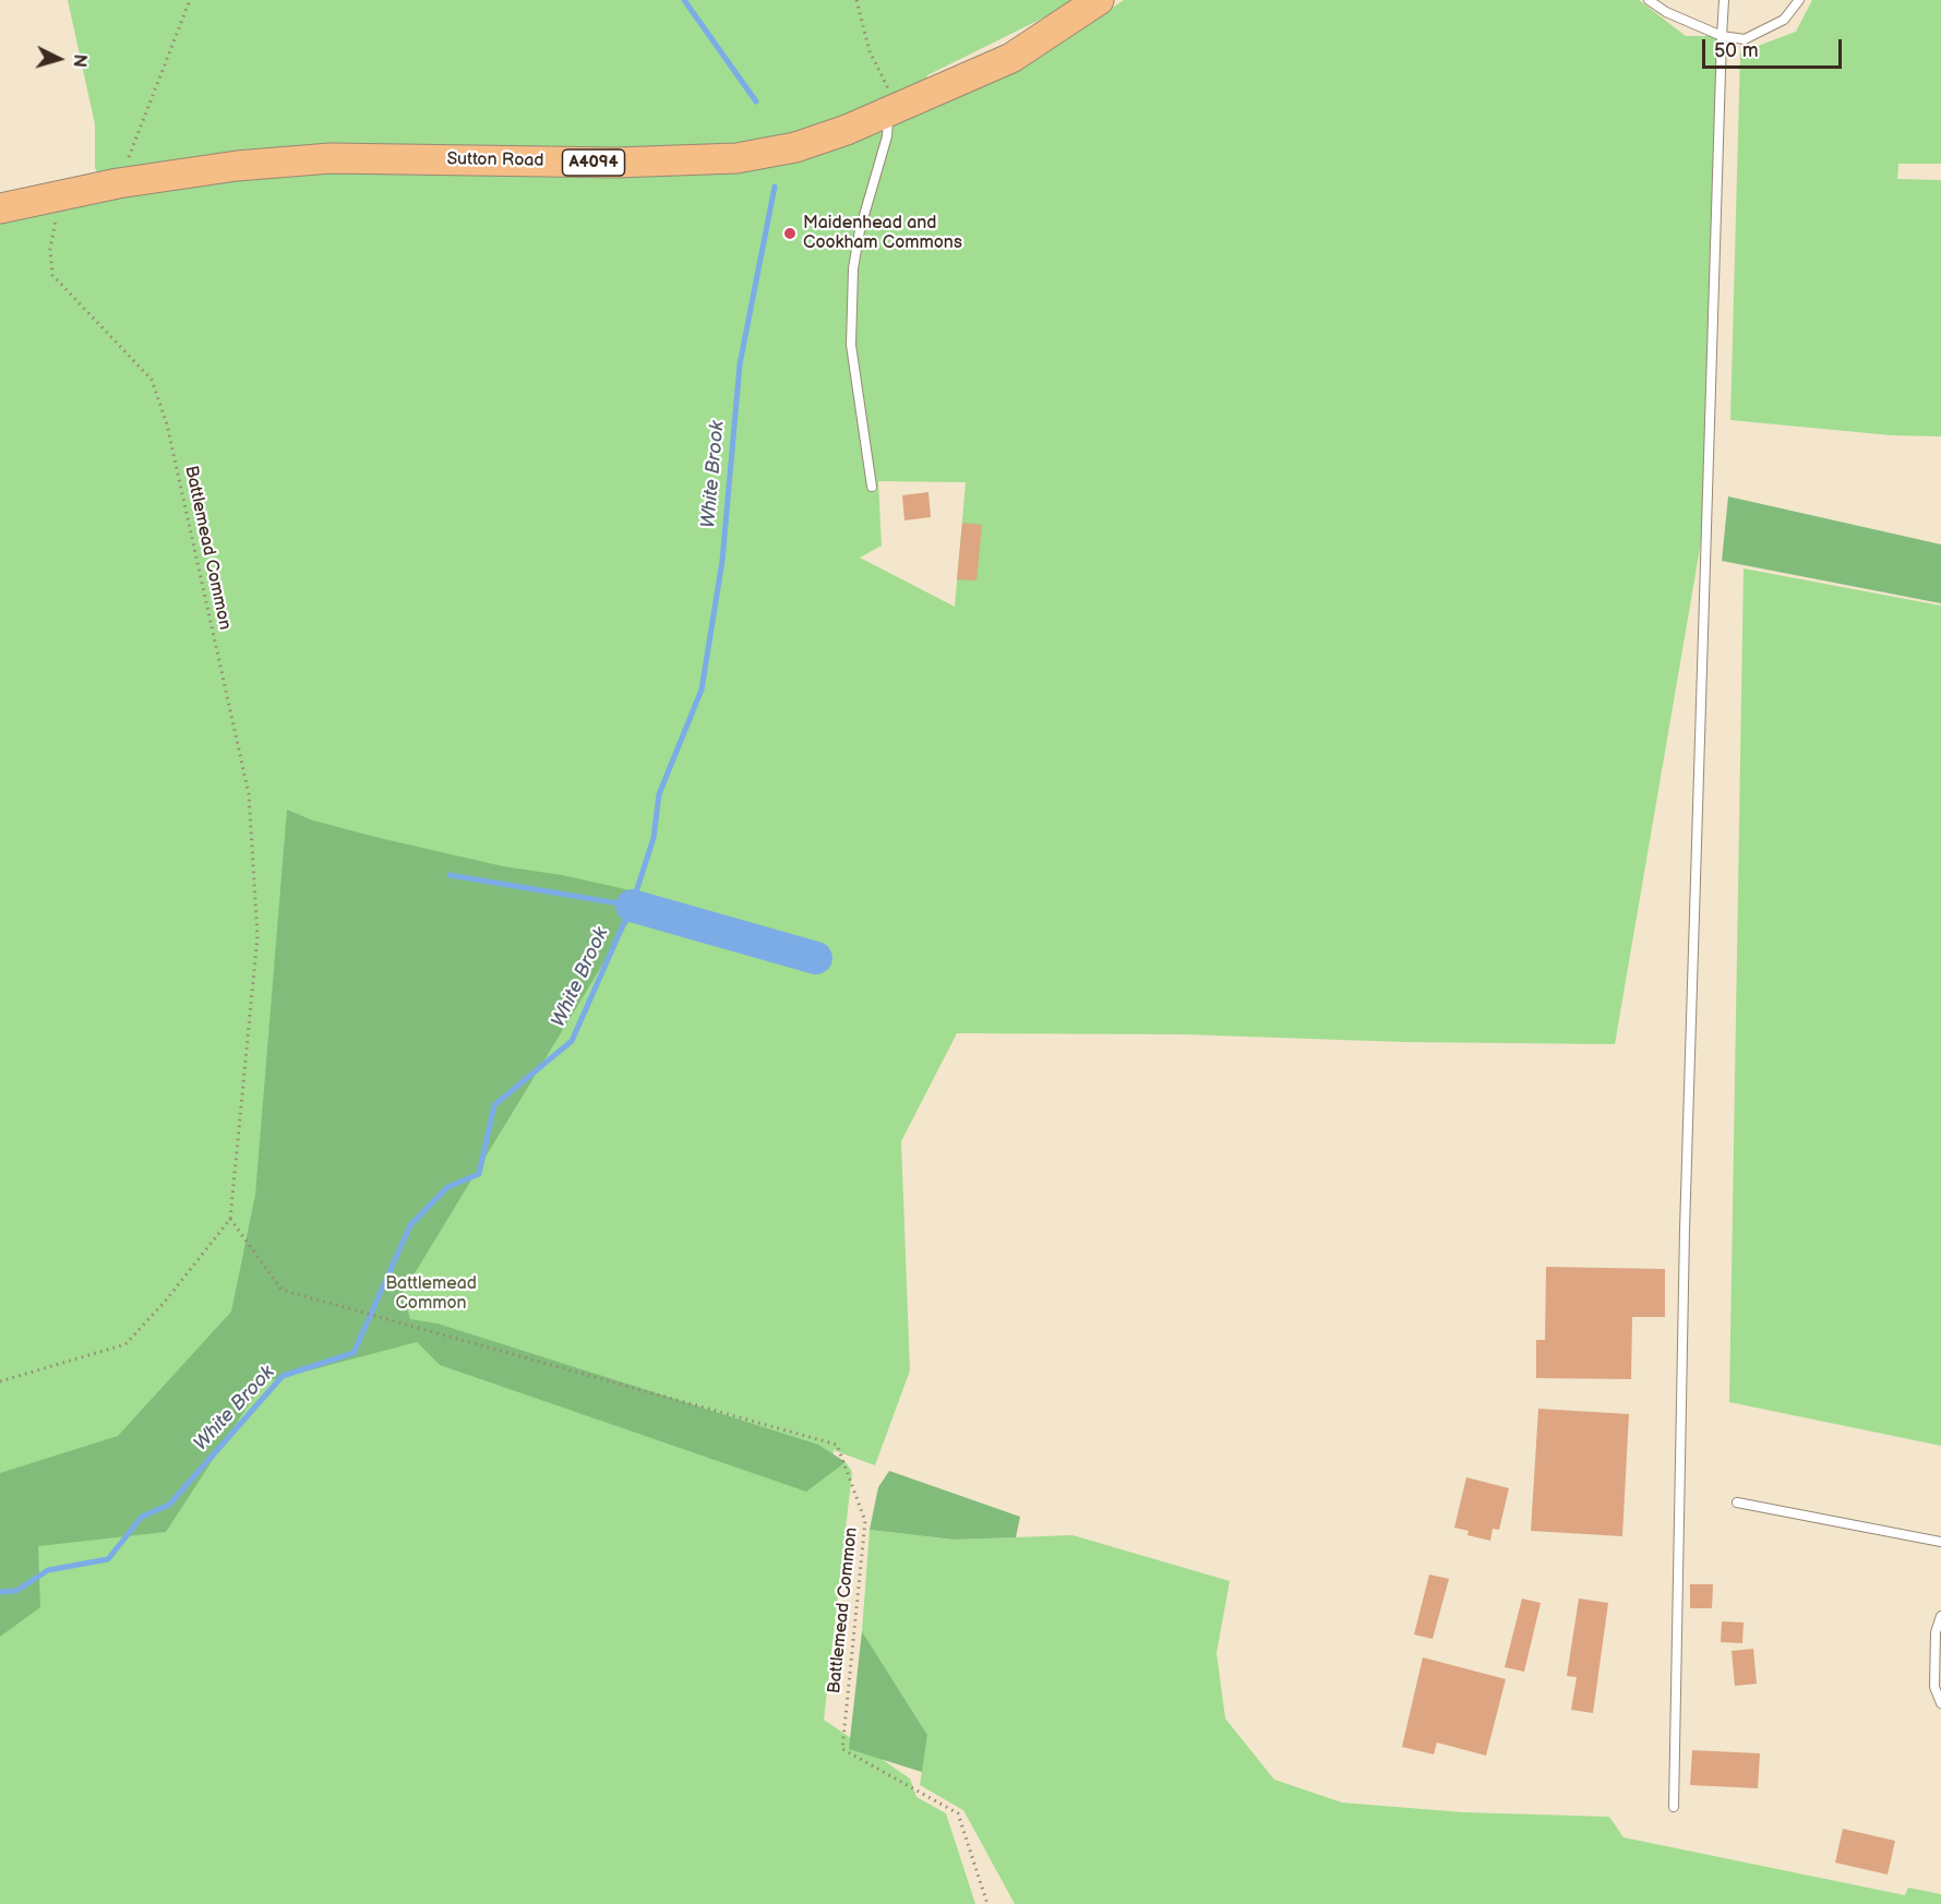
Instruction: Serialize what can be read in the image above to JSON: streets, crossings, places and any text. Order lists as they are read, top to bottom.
{
  "streets": {
    "main road": ["Sutton Road", "A4094"],
    "path": ["Battlemead Common"]
  },
  "crossings": [
    ["Sutton Road", "A4094"],
    ["Sutton Road", "Battlemead Common"],
    ["A4094", "Battlemead Common"]
  ],
  "water": ["White Brook"],
  "parks": ["Battlemead Common"],
  "places": ["Maidenhead and Cookham Commons"],
  "scale_bar": "50 m",
  "north": "right"
}
